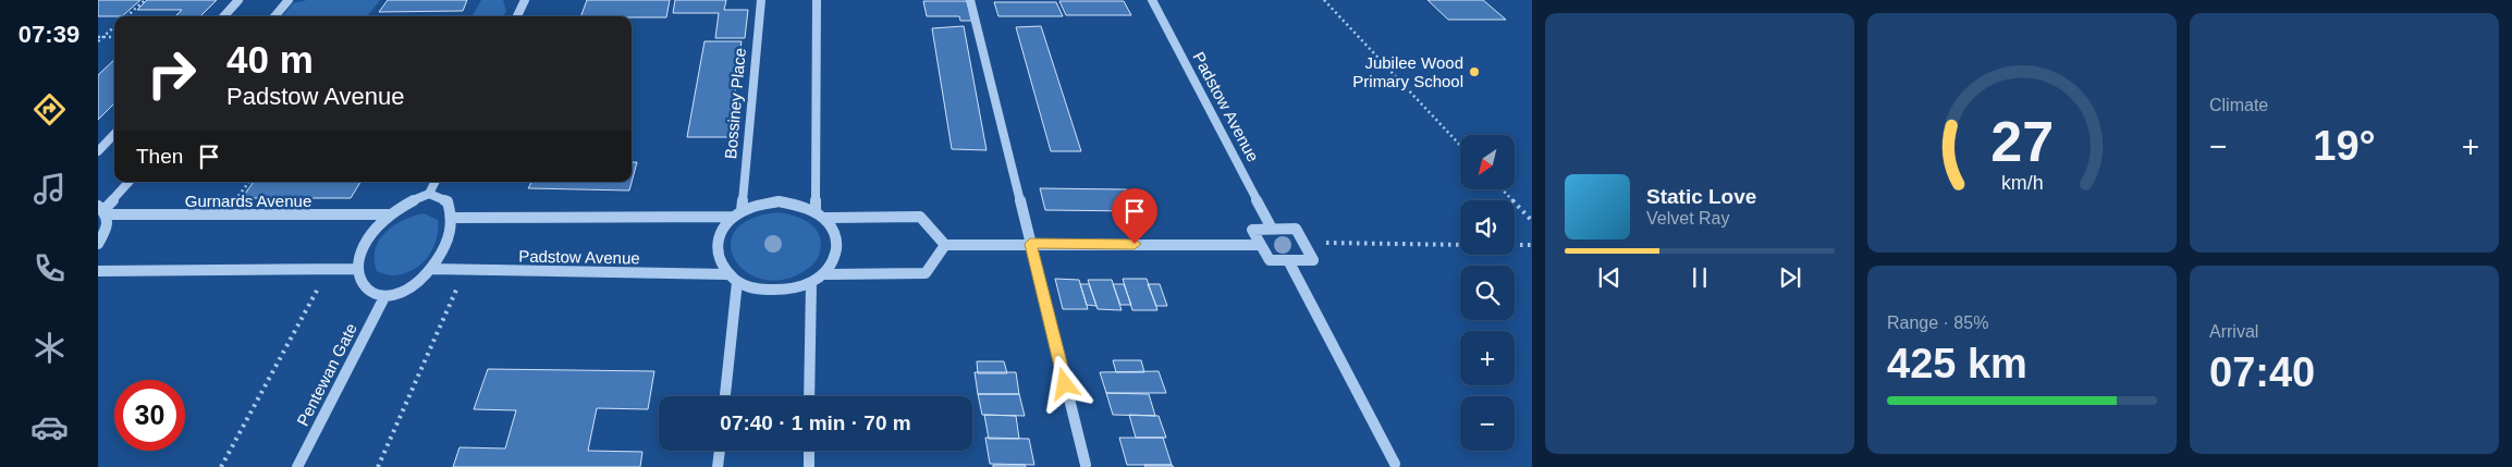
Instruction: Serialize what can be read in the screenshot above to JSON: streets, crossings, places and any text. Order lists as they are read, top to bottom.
{
  "streets": {
    "street": [
      "Bossiney Place",
      "Padstow Avenue",
      "Gurnards Avenue",
      "Pentewan Gate"
    ]
  },
  "crossings": [
    ["Bossiney Place", "Padstow Avenue"],
    ["Padstow Avenue", "Gurnards Avenue"],
    ["Padstow Avenue", "Pentewan Gate"],
    ["Gurnards Avenue", "Pentewan Gate"]
  ],
  "places": ["Jubilee Wood Primary School"],
  "north": "bottom left",
  "page": {
    "tabs": "07:39",
    "tile": [
      "Climate",
      ["Range · 85%", "425 km"],
      ["Arrival", "07:40"]
    ],
    "turn": ["40 m", "Padstow Avenue"],
    "heat": ["−", "19°", "+"],
    "then": "Then",
    "map_buttons": ["+", "−"],
    "song": ["Static Love", "Velvet Ray"],
    "limit": "30",
    "trip": "07:40 · 1 min · 70 m",
    "gauge": ["27", "km/h"]
  }
}
